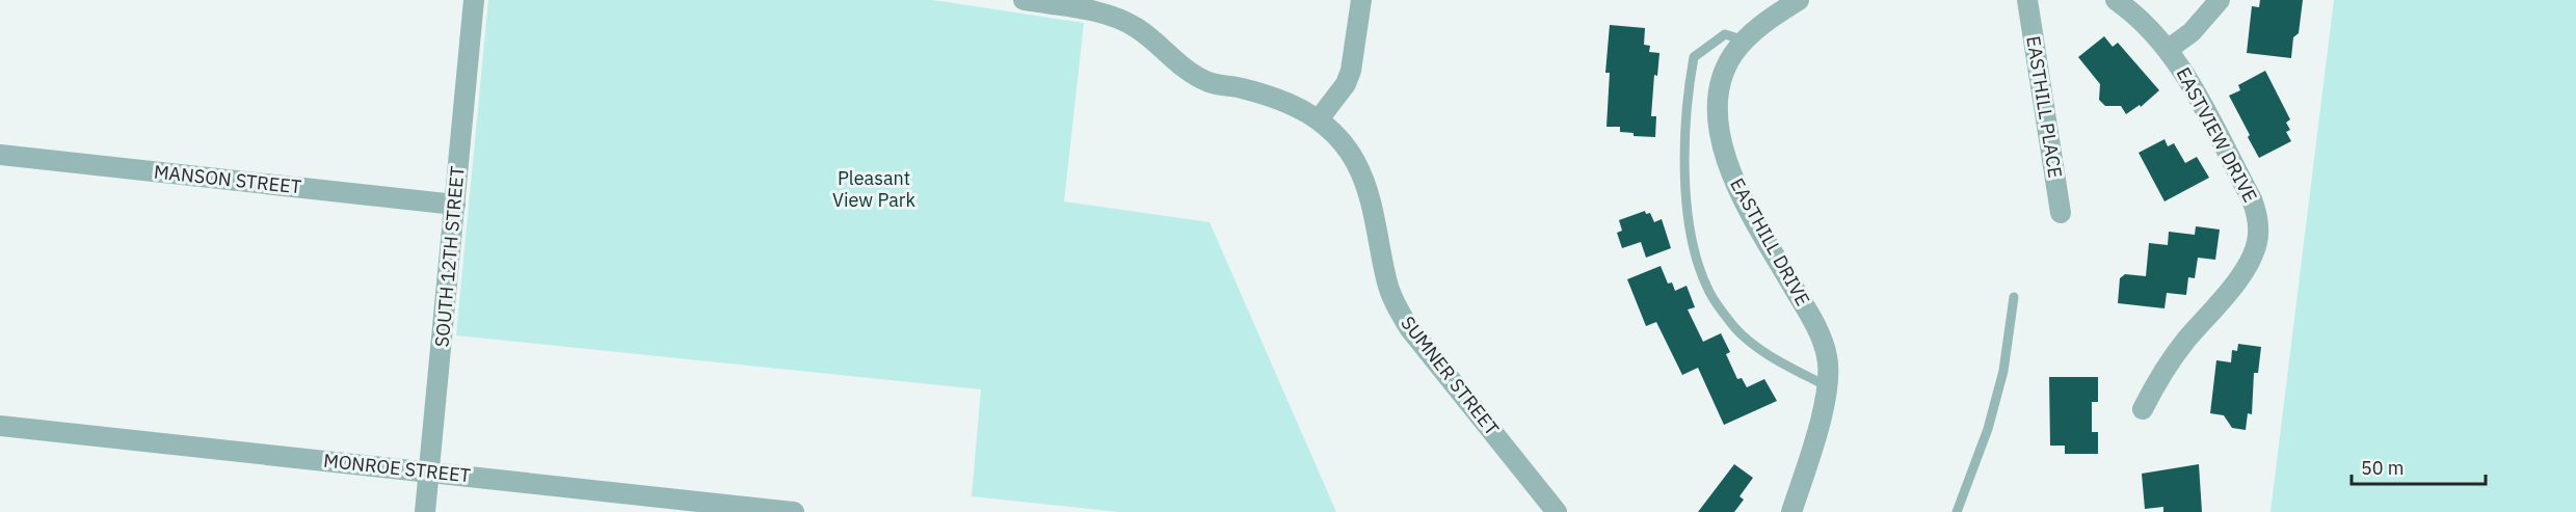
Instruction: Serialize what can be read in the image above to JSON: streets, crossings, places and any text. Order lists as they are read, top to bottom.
{
  "streets": {
    "street": [
      "EASTHILL PLACE",
      "EASTVIEW DRIVE",
      "MANSON STREET",
      "EASTHILL DRIVE",
      "SOUTH 12TH STREET",
      "SUMNER STREET",
      "MONROE STREET"
    ]
  },
  "crossings": [
    ["MANSON STREET", "SOUTH 12TH STREET"],
    ["SOUTH 12TH STREET", "MONROE STREET"]
  ],
  "parks": ["Pleasant View Park"],
  "scale_bar": "50 m"
}
